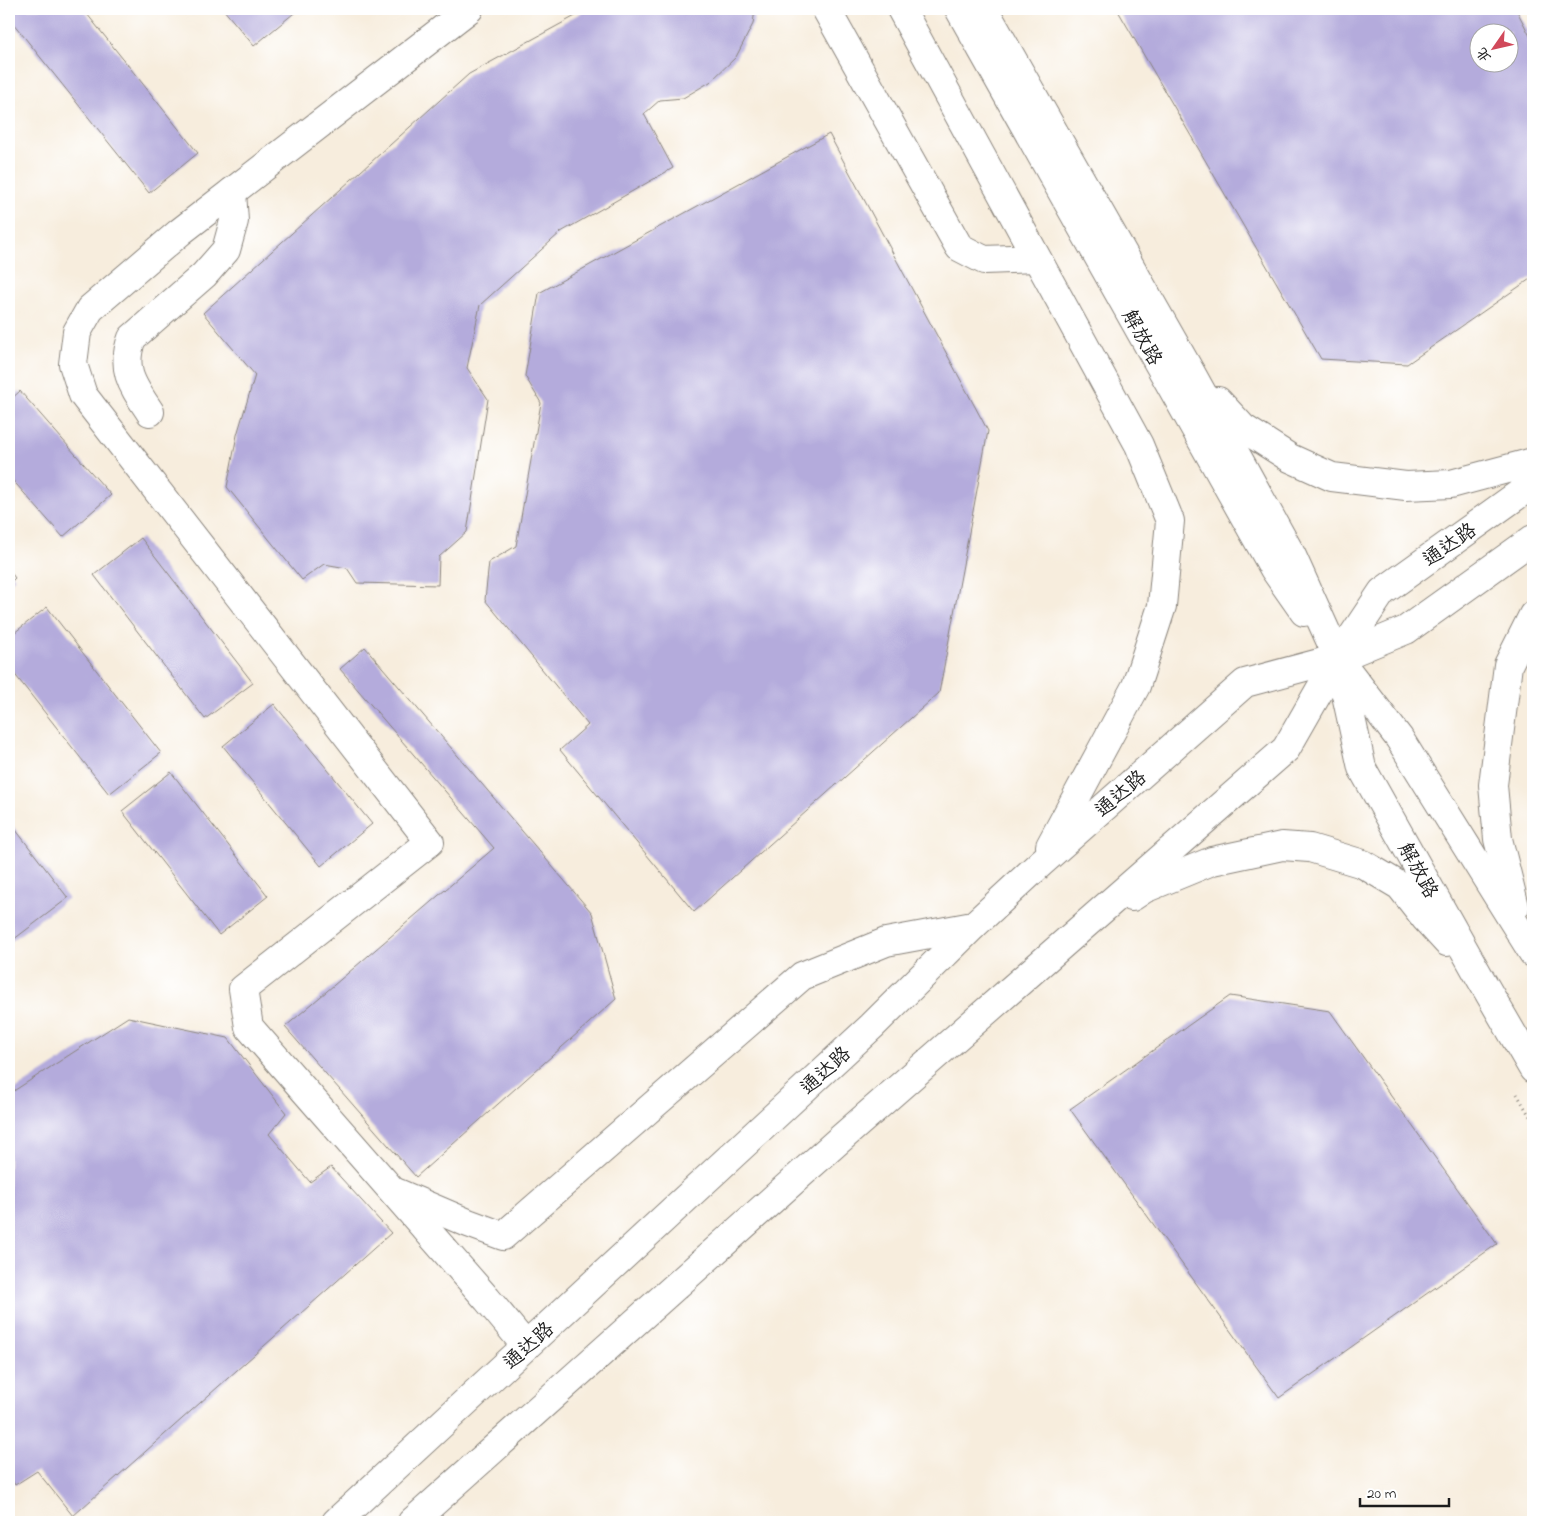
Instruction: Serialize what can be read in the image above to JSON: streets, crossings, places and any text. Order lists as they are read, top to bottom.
{
  "streets": {
    "main road": ["解放路", "通达路"]
  },
  "crossings": [
    ["解放路", "通达路"]
  ],
  "scale_bar": "20 m",
  "north": "bottom left"
}
